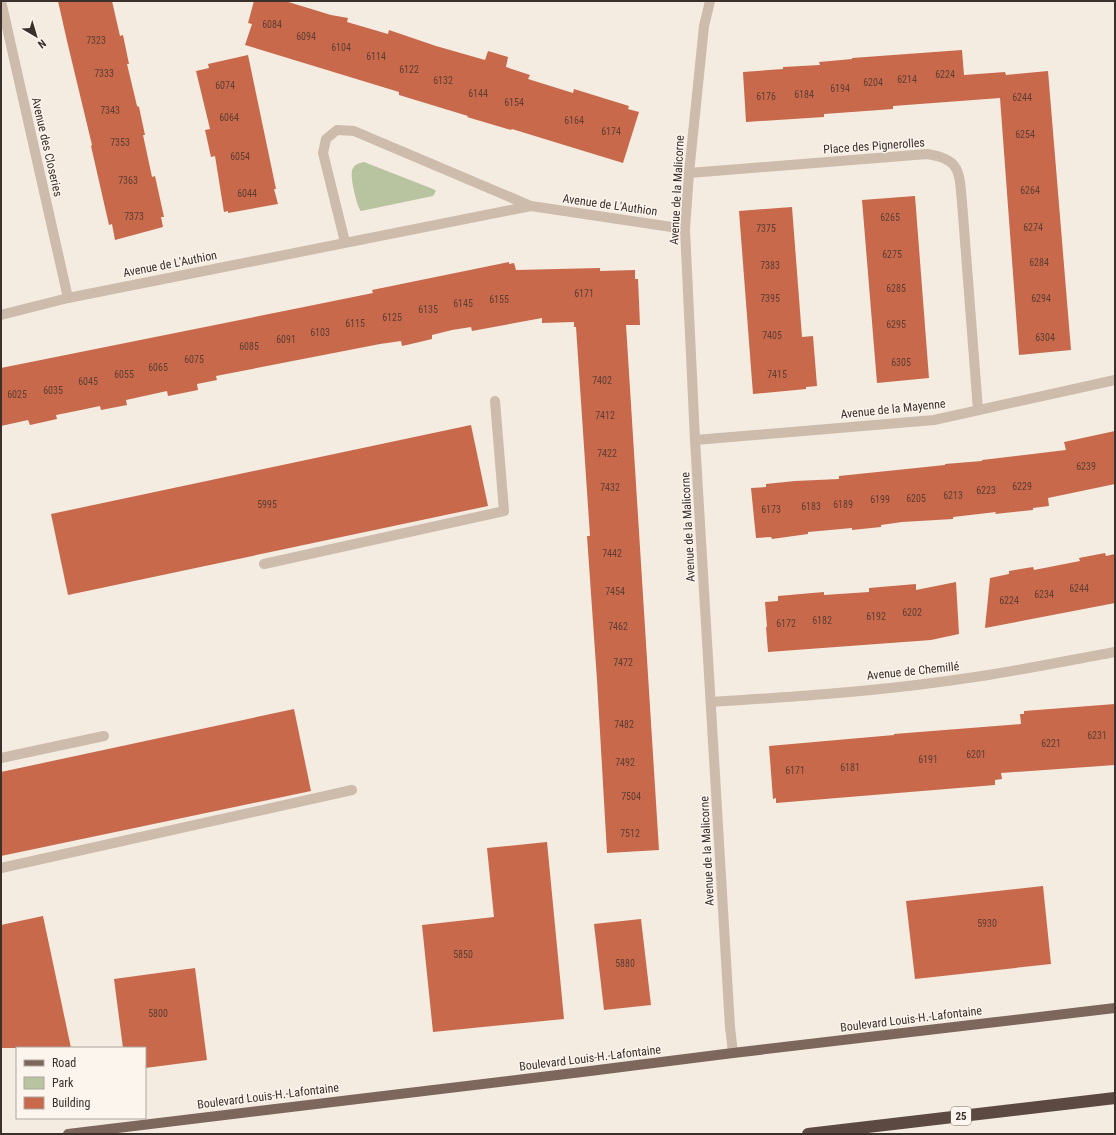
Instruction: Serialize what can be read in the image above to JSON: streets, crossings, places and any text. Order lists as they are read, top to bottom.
{
  "streets": {
    "highway": ["25"],
    "main road": ["Boulevard Louis-H.-Lafontaine"],
    "street": [
      "Place des Pignerolles",
      "Avenue des Closeries",
      "Avenue de la Malicorne",
      "Avenue de L'Authion",
      "Avenue de la Mayenne",
      "Avenue de Chemillé"
    ]
  },
  "crossings": [
    ["Place des Pignerolles", "Avenue de la Malicorne"],
    ["Place des Pignerolles", "Avenue de la Mayenne"],
    ["Avenue des Closeries", "Avenue de L'Authion"],
    ["Avenue de la Malicorne", "Avenue de L'Authion"],
    ["Avenue de la Malicorne", "Avenue de la Mayenne"],
    ["Avenue de la Malicorne", "Avenue de Chemillé"],
    ["Avenue de la Malicorne", "Boulevard Louis-H.-Lafontaine"]
  ],
  "house_numbers": [
    "6084",
    "6094",
    "7323",
    "6104",
    "6114",
    "6122",
    "7333",
    "6224",
    "6214",
    "6132",
    "6204",
    "6074",
    "6194",
    "6144",
    "6184",
    "6176",
    "6244",
    "6154",
    "7343",
    "6064",
    "6164",
    "6174",
    "6254",
    "7353",
    "6054",
    "7363",
    "6264",
    "6044",
    "7373",
    "6265",
    "6274",
    "7375",
    "6275",
    "6284",
    "7383",
    "6285",
    "6171",
    "7395",
    "6294",
    "6155",
    "6145",
    "6135",
    "6125",
    "6115",
    "6295",
    "6103",
    "7405",
    "6304",
    "6091",
    "6085",
    "6075",
    "6305",
    "6065",
    "6055",
    "7415",
    "7402",
    "6045",
    "6035",
    "6025",
    "7412",
    "7422",
    "6239",
    "6229",
    "7432",
    "6223",
    "6213",
    "6205",
    "6199",
    "5995",
    "6189",
    "6183",
    "6173",
    "7442",
    "6244",
    "7454",
    "6234",
    "6224",
    "6202",
    "6192",
    "6182",
    "6172",
    "7462",
    "7472",
    "7482",
    "6231",
    "6221",
    "6201",
    "6191",
    "7492",
    "6181",
    "6171",
    "7504",
    "7512",
    "5930",
    "5850",
    "5880",
    "5800"
  ],
  "legend": ["Road", "Park", "Building"],
  "north": "bottom right"
}
